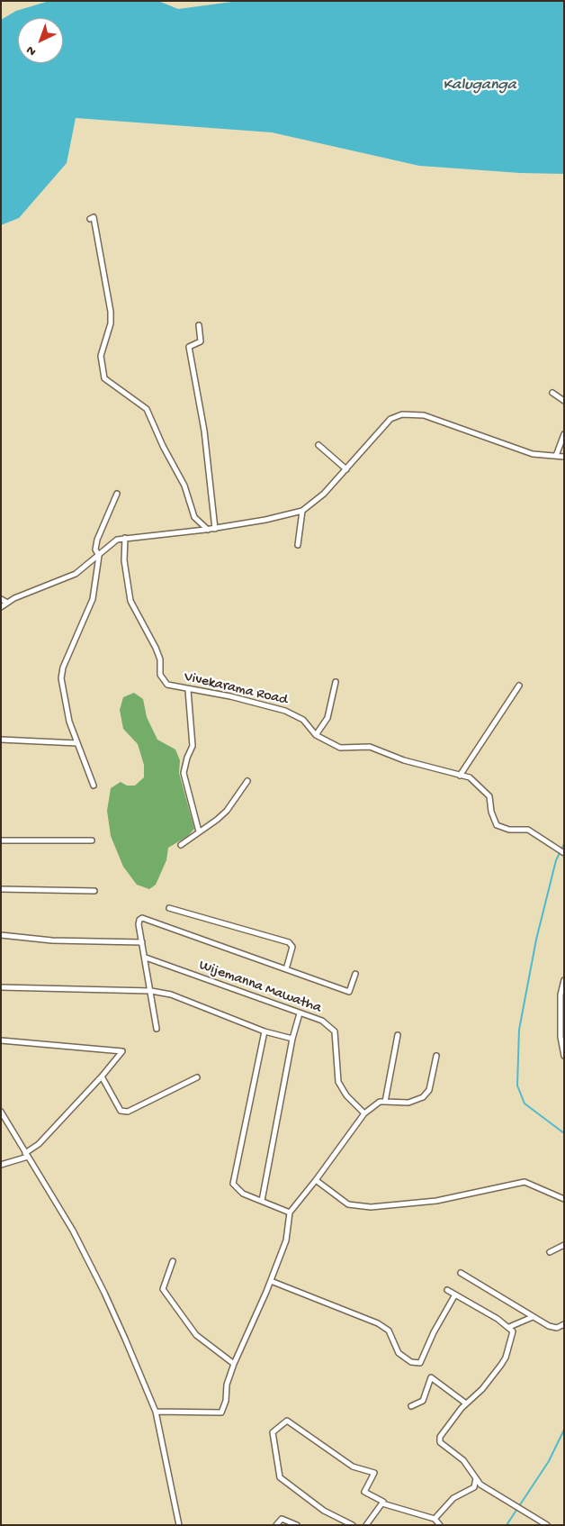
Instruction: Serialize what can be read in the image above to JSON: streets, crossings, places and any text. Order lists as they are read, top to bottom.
{
  "streets": {
    "street": ["Vivekarama Road", "Wijemanna Mawatha"]
  },
  "water": ["Kaluganga"],
  "north": "bottom left"
}
